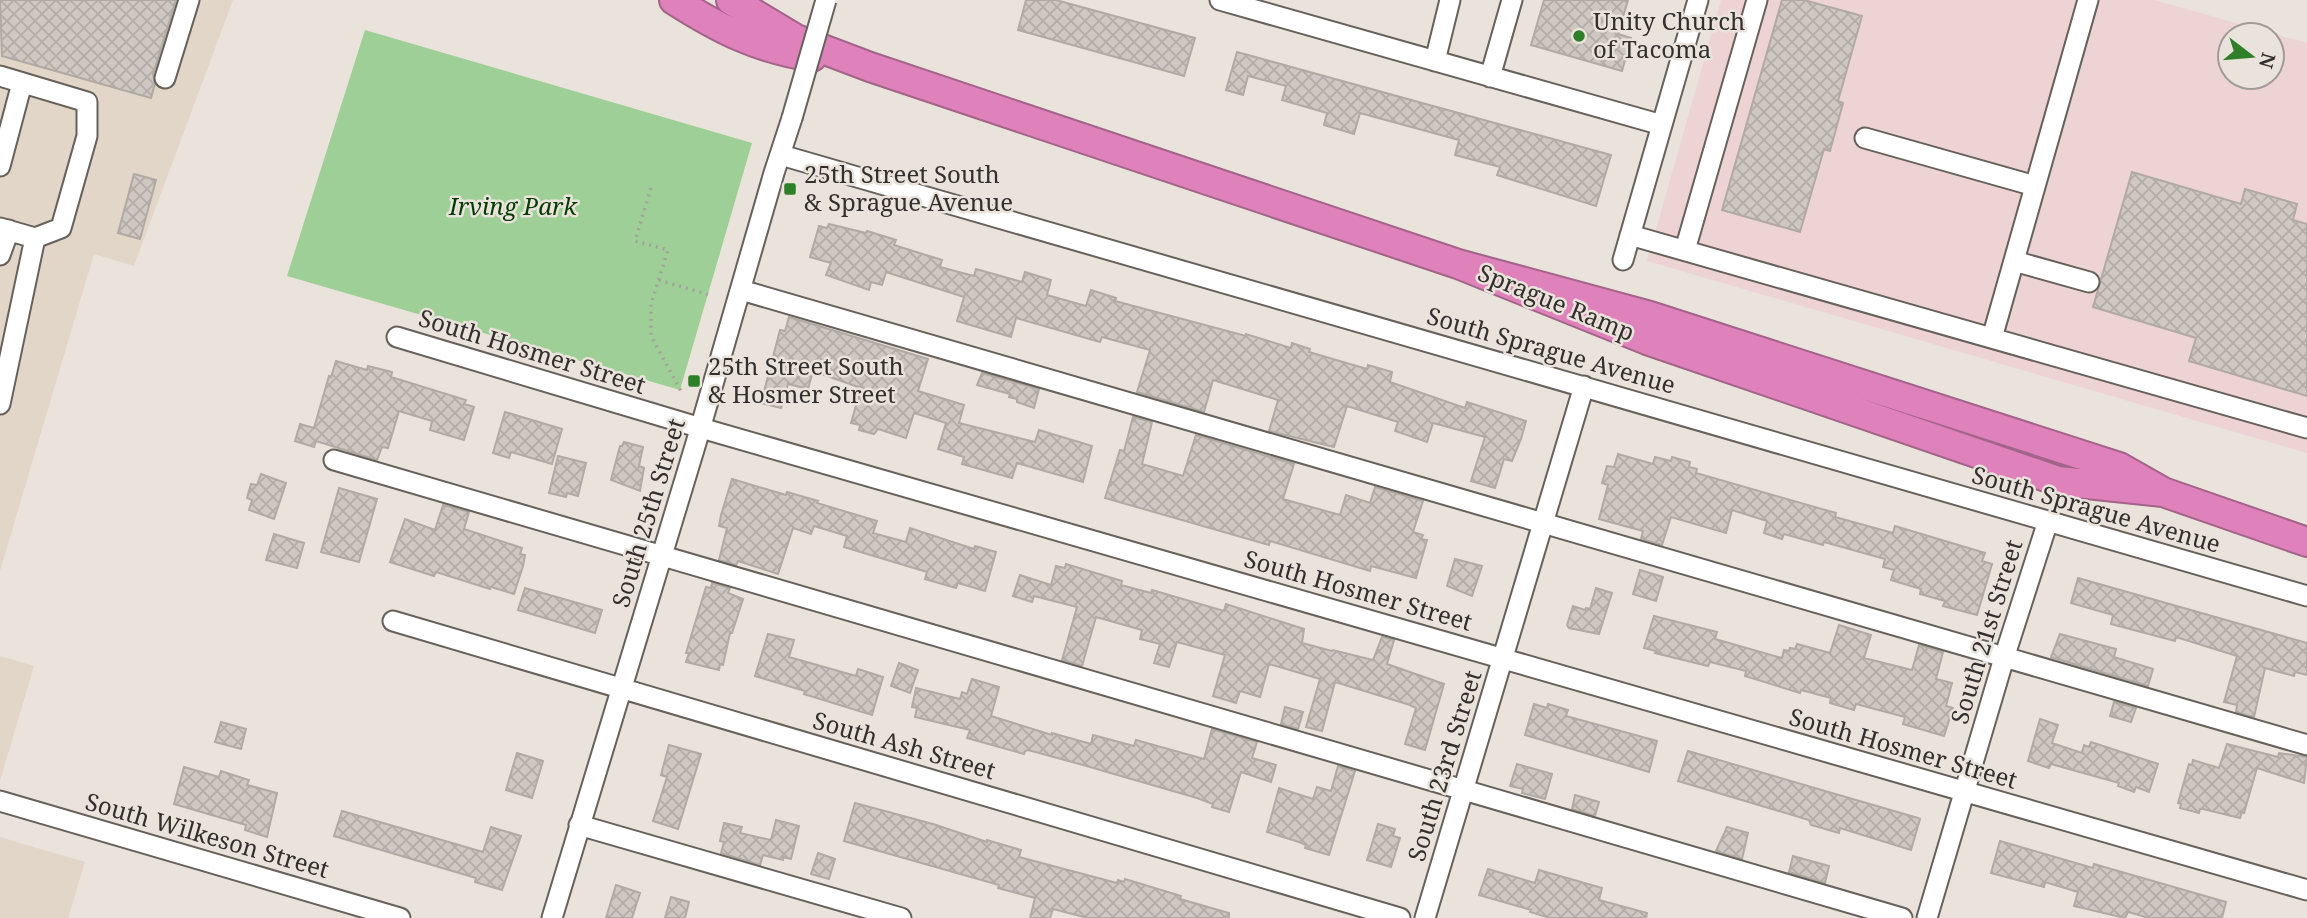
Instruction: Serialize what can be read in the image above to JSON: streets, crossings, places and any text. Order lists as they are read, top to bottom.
{
  "streets": {
    "highway": ["Sprague Ramp"],
    "street": [
      "South Sprague Avenue",
      "South Hosmer Street",
      "South 25th Street",
      "South 21st Street",
      "South Ash Street",
      "South 23rd Street",
      "South Wilkeson Street"
    ]
  },
  "crossings": [
    ["South Sprague Avenue", "South 25th Street"],
    ["South Sprague Avenue", "South 21st Street"],
    ["South Sprague Avenue", "South 23rd Street"],
    ["South Hosmer Street", "South 25th Street"],
    ["South Hosmer Street", "South 21st Street"],
    ["South Hosmer Street", "South 23rd Street"],
    ["South 25th Street", "South Ash Street"]
  ],
  "parks": ["Irving Park"],
  "places": {
    "other": ["Unity Church of Tacoma"],
    "transit": ["25th Street South & Sprague Avenue", "25th Street South & Hosmer Street"]
  },
  "north": "right"
}
